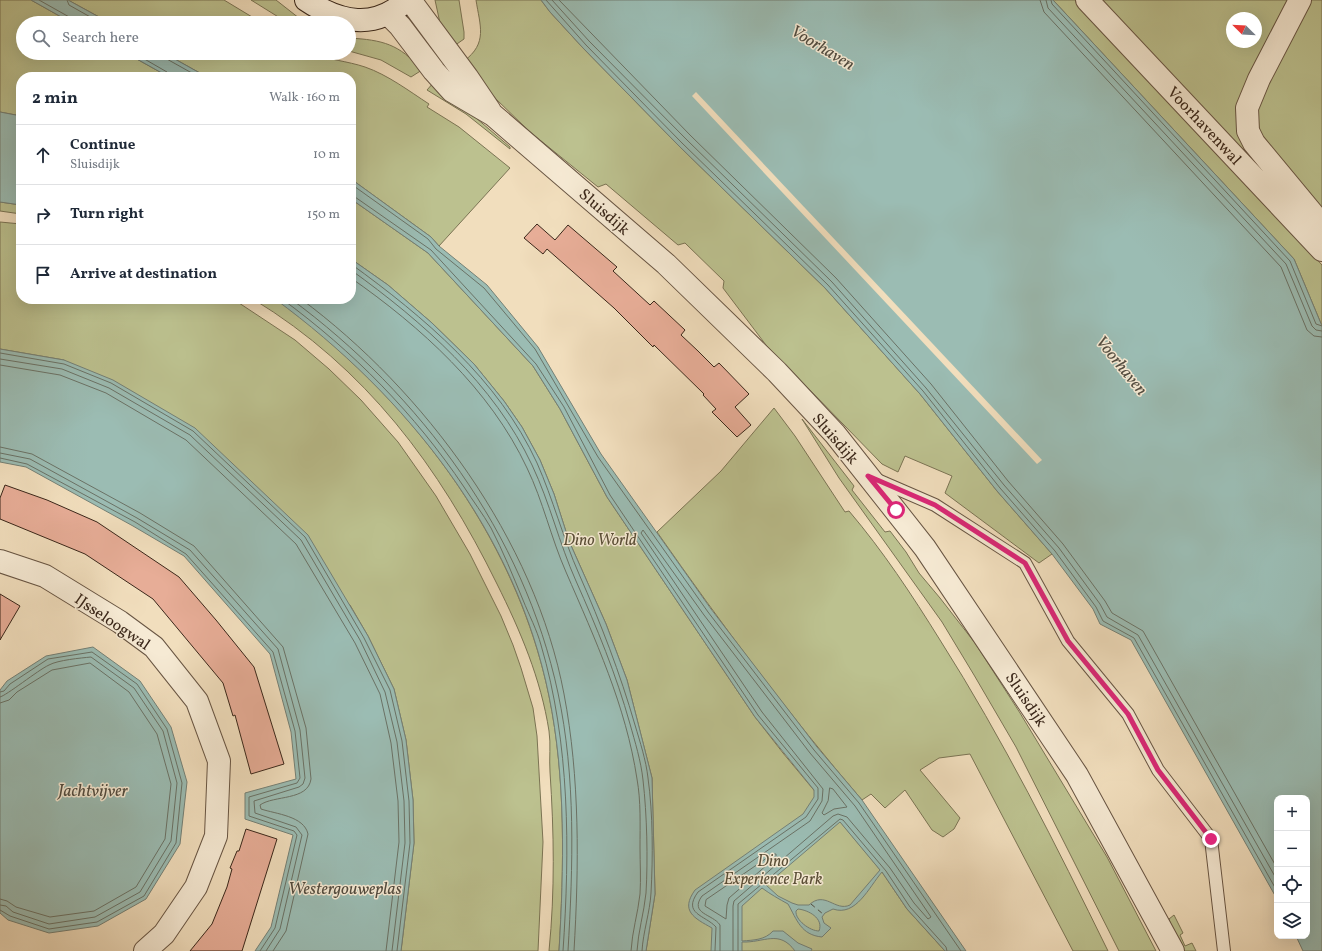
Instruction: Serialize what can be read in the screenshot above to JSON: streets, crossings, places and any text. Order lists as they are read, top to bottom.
{
  "streets": {
    "street": ["Voorhavenwal", "Sluisdijk", "IJsseloogwal"]
  },
  "water": ["Voorhaven", "Jachtvijver", "Westergouweplas"],
  "parks": ["Dino World", "Dino Experience Park"],
  "north": "top left",
  "page": {
    "search": "Search here",
    "heading": ["2 min", "Walk · 160 m"],
    "list": [
      ["Continue", "Sluisdijk", "10 m"],
      ["Turn right", "150 m"],
      "Arrive at destination"
    ],
    "map_buttons": ["+", "−"]
  }
}
